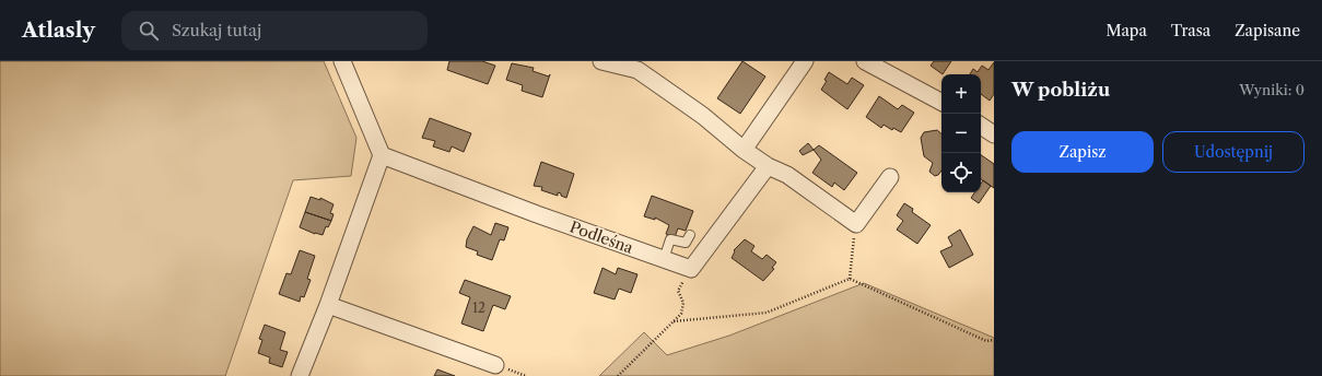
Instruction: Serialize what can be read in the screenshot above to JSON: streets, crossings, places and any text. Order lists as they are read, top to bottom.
{
  "streets": {
    "street": ["Podleśna"]
  },
  "house_numbers": ["12"],
  "page": {
    "header": "Atlasly",
    "search": "Szukaj tutaj",
    "nav": ["Mapa", "Trasa", "Zapisane"],
    "heading": ["W pobliżu", "Wyniki: 0"],
    "map_buttons": ["+", "−"],
    "buttons": ["Zapisz", "Udostępnij"]
  }
}
